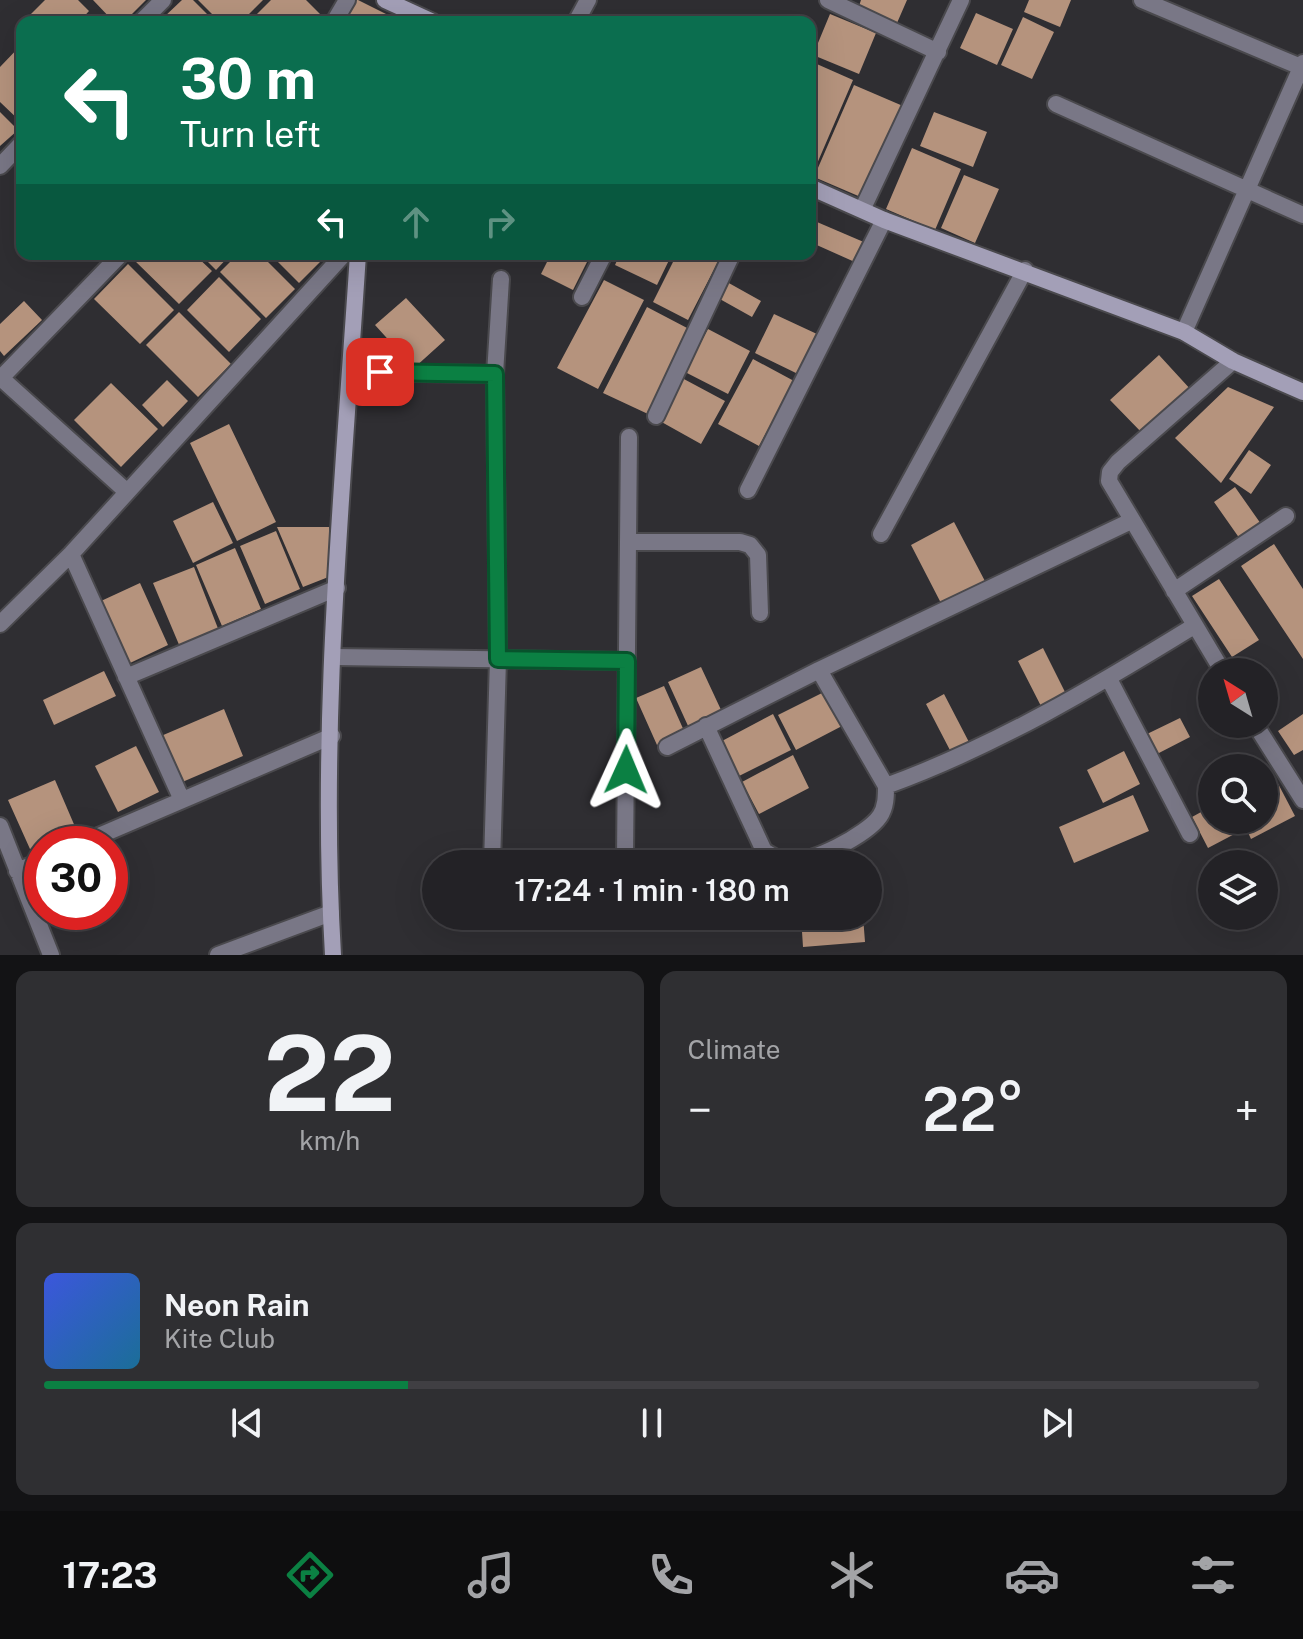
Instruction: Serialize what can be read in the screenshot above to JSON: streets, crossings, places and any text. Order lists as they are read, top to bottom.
{
  "north": "top left",
  "page": {
    "turn": ["30 m", "Turn left"],
    "limit": "30",
    "trip": "17:24 · 1 min · 180 m",
    "tile": [
      ["22", "km/h"],
      "Climate"
    ],
    "heat": ["−", "22°", "+"],
    "song": ["Neon Rain", "Kite Club"],
    "tabs": "17:23"
  }
}
